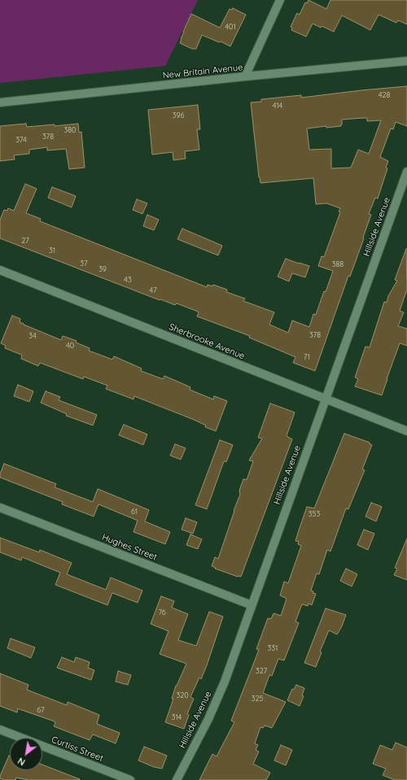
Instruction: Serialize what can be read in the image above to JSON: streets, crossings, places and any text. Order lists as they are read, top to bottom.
{
  "streets": {
    "street": [
      "New Britain Avenue",
      "Hillside Avenue",
      "Sherbrooke Avenue",
      "Hughes Street",
      "Curtiss Street"
    ]
  },
  "crossings": [
    ["Hillside Avenue", "Sherbrooke Avenue"],
    ["Hillside Avenue", "Hughes Street"]
  ],
  "house_numbers": [
    "401",
    "428",
    "414",
    "396",
    "380",
    "378",
    "374",
    "27",
    "31",
    "37",
    "388",
    "39",
    "43",
    "47",
    "378",
    "34",
    "40",
    "71",
    "61",
    "353",
    "76",
    "331",
    "327",
    "320",
    "325",
    "67",
    "314"
  ],
  "north": "bottom left"
}
